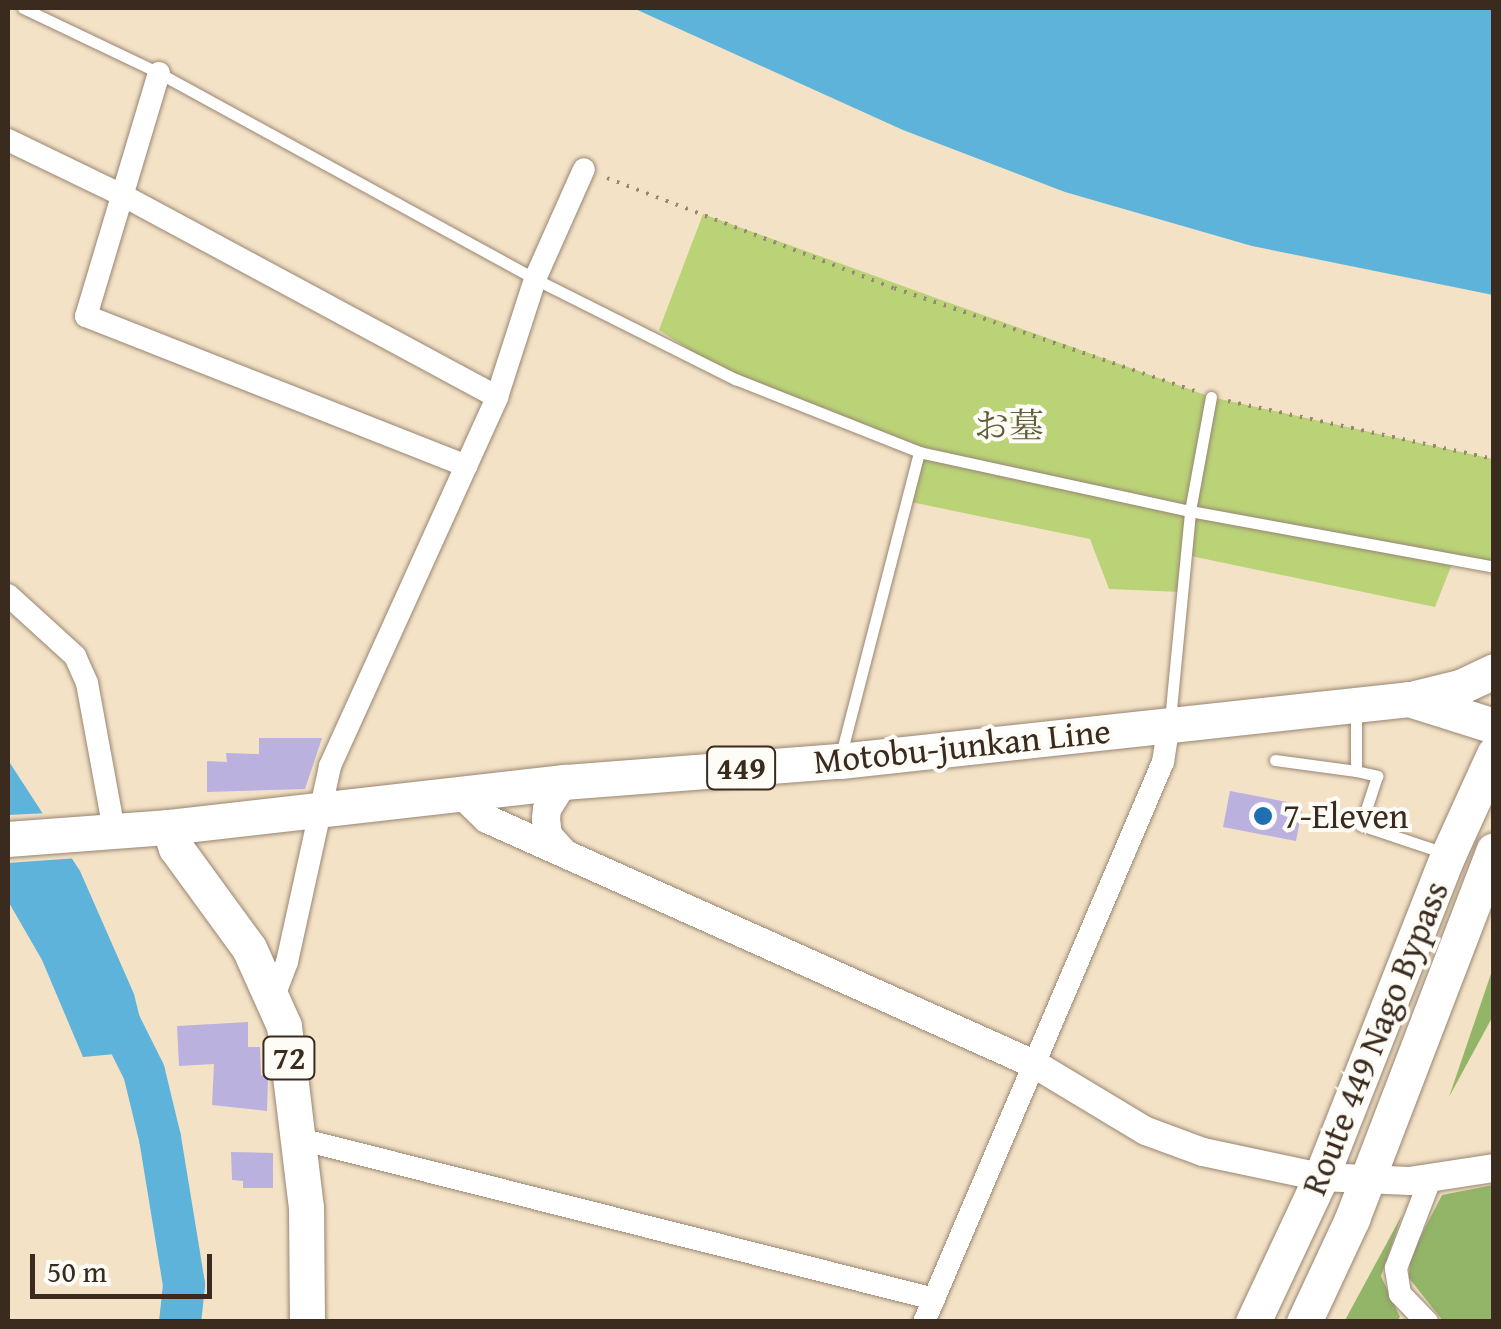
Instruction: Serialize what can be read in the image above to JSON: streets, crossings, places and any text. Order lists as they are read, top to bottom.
{
  "streets": {
    "main road": [
      "Motobu-junkan Line",
      "449",
      "Route 449 Nago Bypass",
      "72"
    ]
  },
  "crossings": [
    ["Motobu-junkan Line", "72"]
  ],
  "parks": ["お墓"],
  "places": ["7-Eleven"],
  "scale_bar": "50 m"
}
